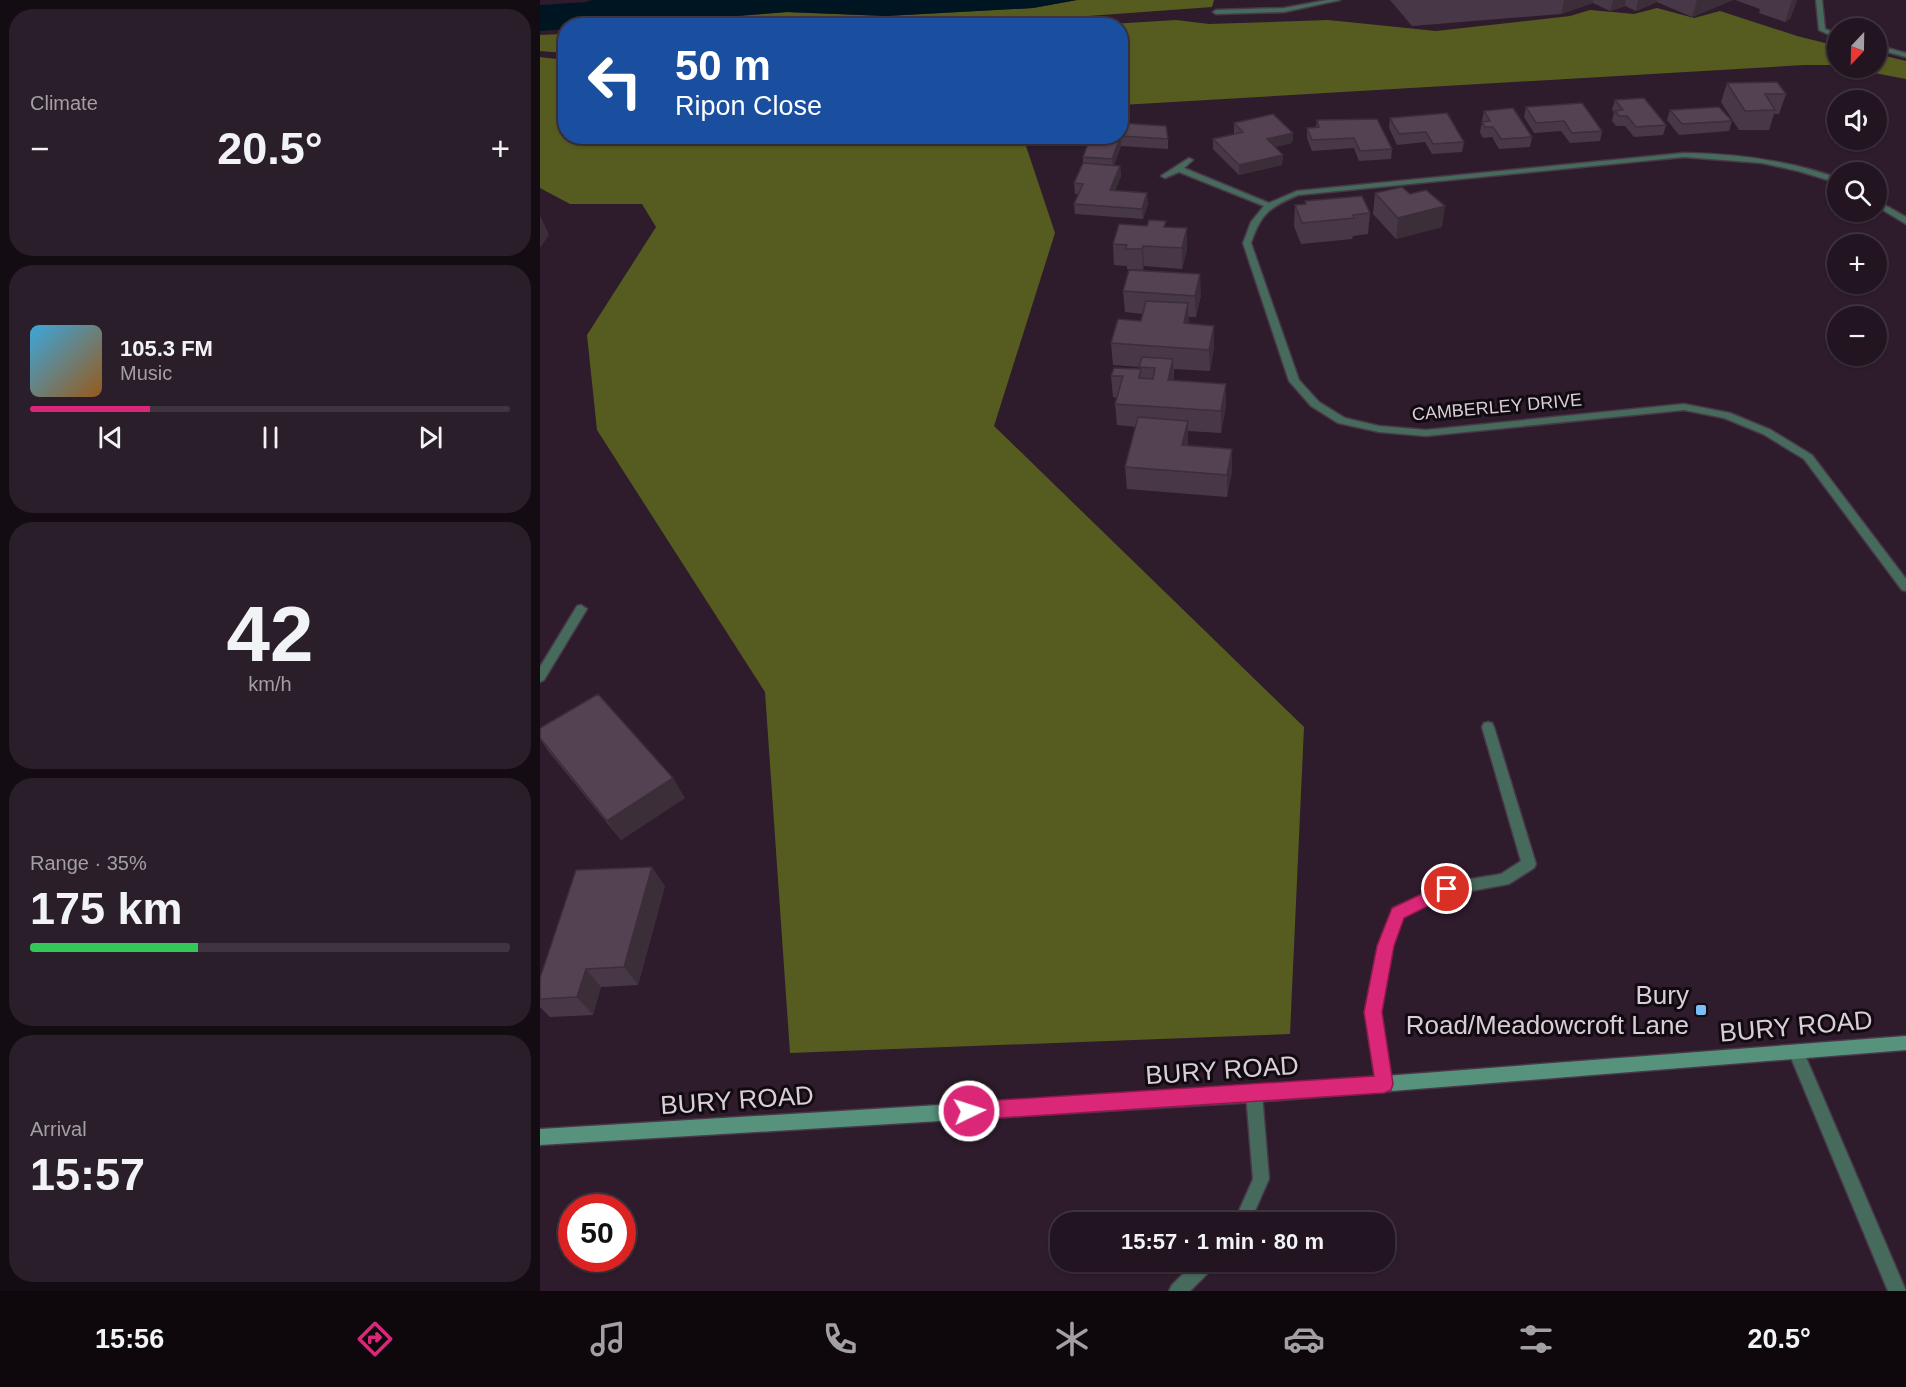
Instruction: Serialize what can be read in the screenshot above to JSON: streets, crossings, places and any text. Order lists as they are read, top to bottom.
{
  "streets": {
    "main road": ["BURY ROAD"],
    "street": ["CAMBERLEY DRIVE"]
  },
  "places": {
    "transit": ["Bury Road/Meadowcroft Lane"]
  },
  "north": "bottom",
  "page": {
    "tile": [
      "Climate",
      ["42", "km/h"],
      ["Range · 35%", "175 km"],
      ["Arrival", "15:57"]
    ],
    "map_buttons": ["+", "−"],
    "turn": ["50 m", "Ripon Close"],
    "heat": ["−", "20.5°", "+"],
    "song": ["105.3 FM", "Music"],
    "limit": "50",
    "trip": "15:57 · 1 min · 80 m",
    "tabs": ["15:56", "20.5°"]
  }
}
